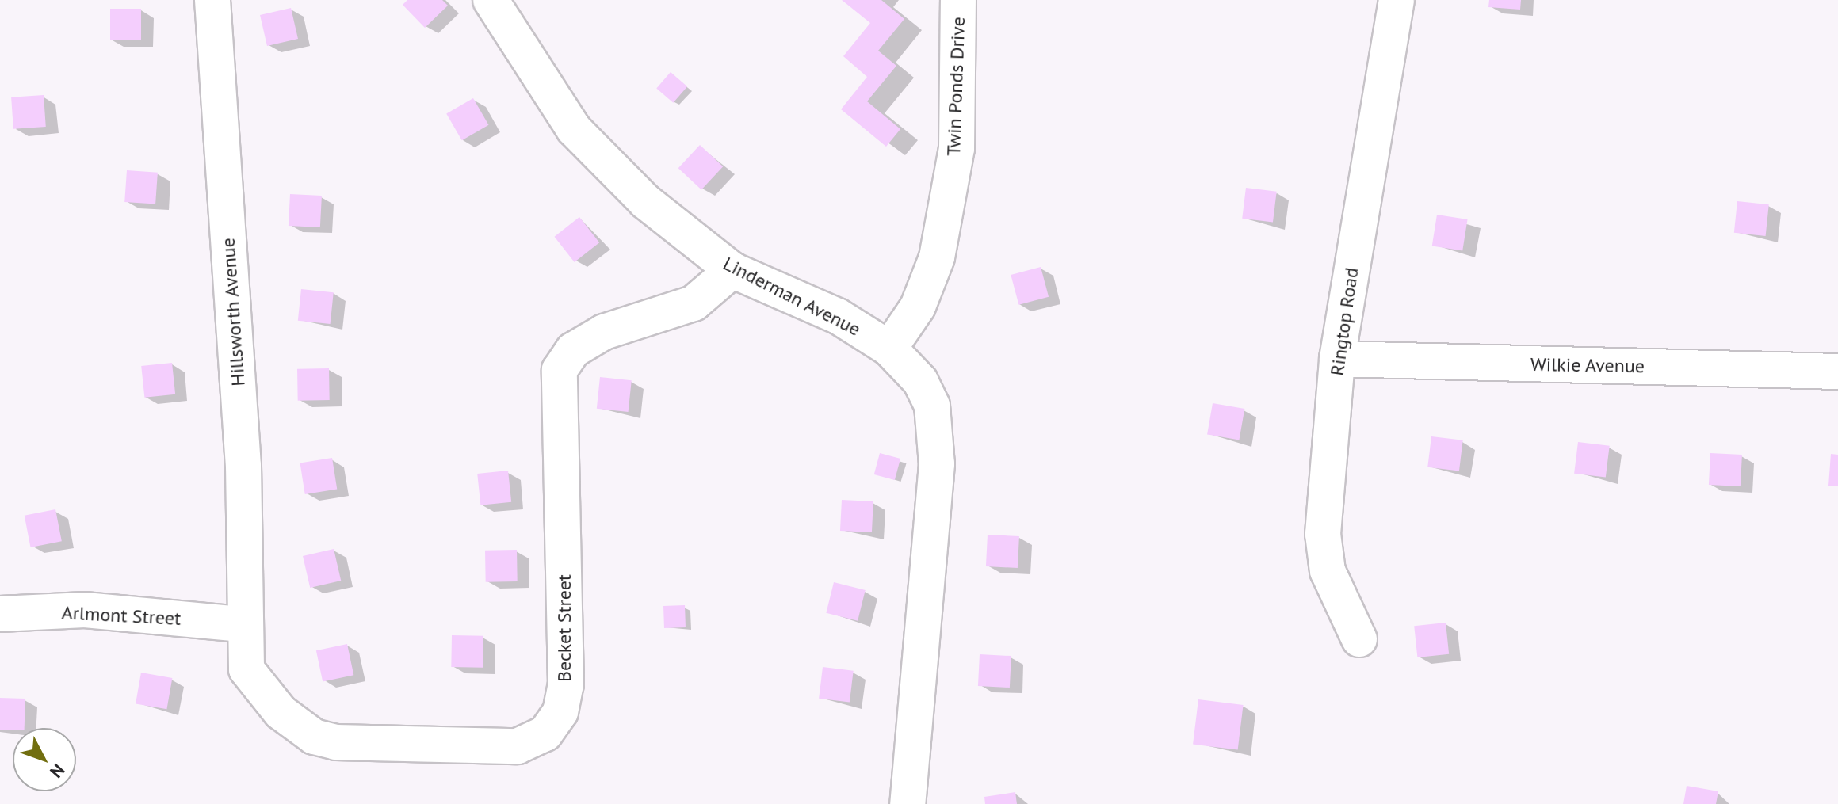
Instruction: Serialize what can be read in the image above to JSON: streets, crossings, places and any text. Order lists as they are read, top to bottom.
{
  "streets": {
    "street": [
      "Twin Ponds Drive",
      "Linderman Avenue",
      "Hillsworth Avenue",
      "Ringtop Road",
      "Wilkie Avenue",
      "Arlmont Street",
      "Becket Street"
    ]
  },
  "crossings": [
    ["Twin Ponds Drive", "Linderman Avenue"],
    ["Linderman Avenue", "Becket Street"],
    ["Hillsworth Avenue", "Arlmont Street"],
    ["Hillsworth Avenue", "Becket Street"],
    ["Ringtop Road", "Wilkie Avenue"],
    ["Arlmont Street", "Becket Street"]
  ],
  "north": "bottom right"
}
